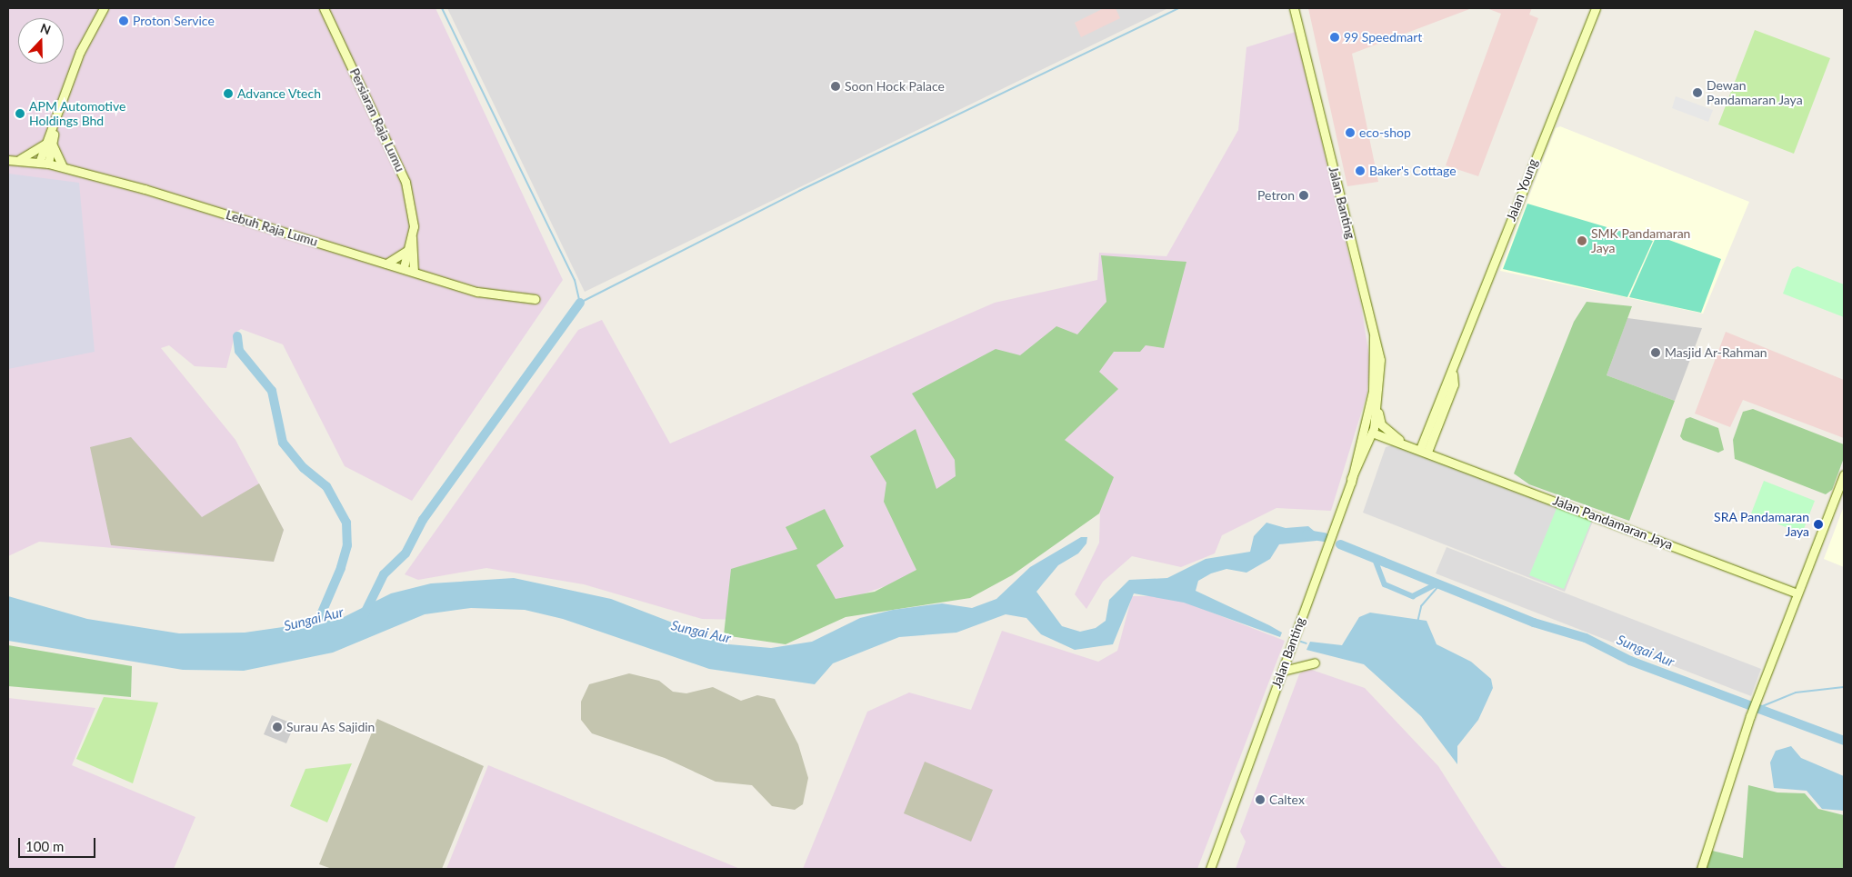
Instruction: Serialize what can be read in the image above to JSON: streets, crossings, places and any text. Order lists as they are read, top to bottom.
{
  "streets": {
    "main road": [
      "Persiaran Raja Lumu",
      "Jalan Young",
      "Jalan Banting",
      "Lebuh Raja Lumu",
      "Jalan Pandamaran Jaya"
    ]
  },
  "crossings": [
    ["Jalan Young", "Jalan Pandamaran Jaya"]
  ],
  "water": ["Sungai Aur"],
  "places": [
    "Proton Service",
    "99 Speedmart",
    "Soon Hock Palace",
    "Dewan Pandamaran Jaya",
    "Advance Vtech",
    "APM Automotive Holdings Bhd",
    "eco-shop",
    "Baker's Cottage",
    "Petron",
    "SMK Pandamaran Jaya",
    "Masjid Ar-Rahman",
    "SRA Pandamaran Jaya",
    "Surau As Sajidin",
    "Caltex"
  ],
  "scale_bar": "100 m",
  "north": "top"
}
